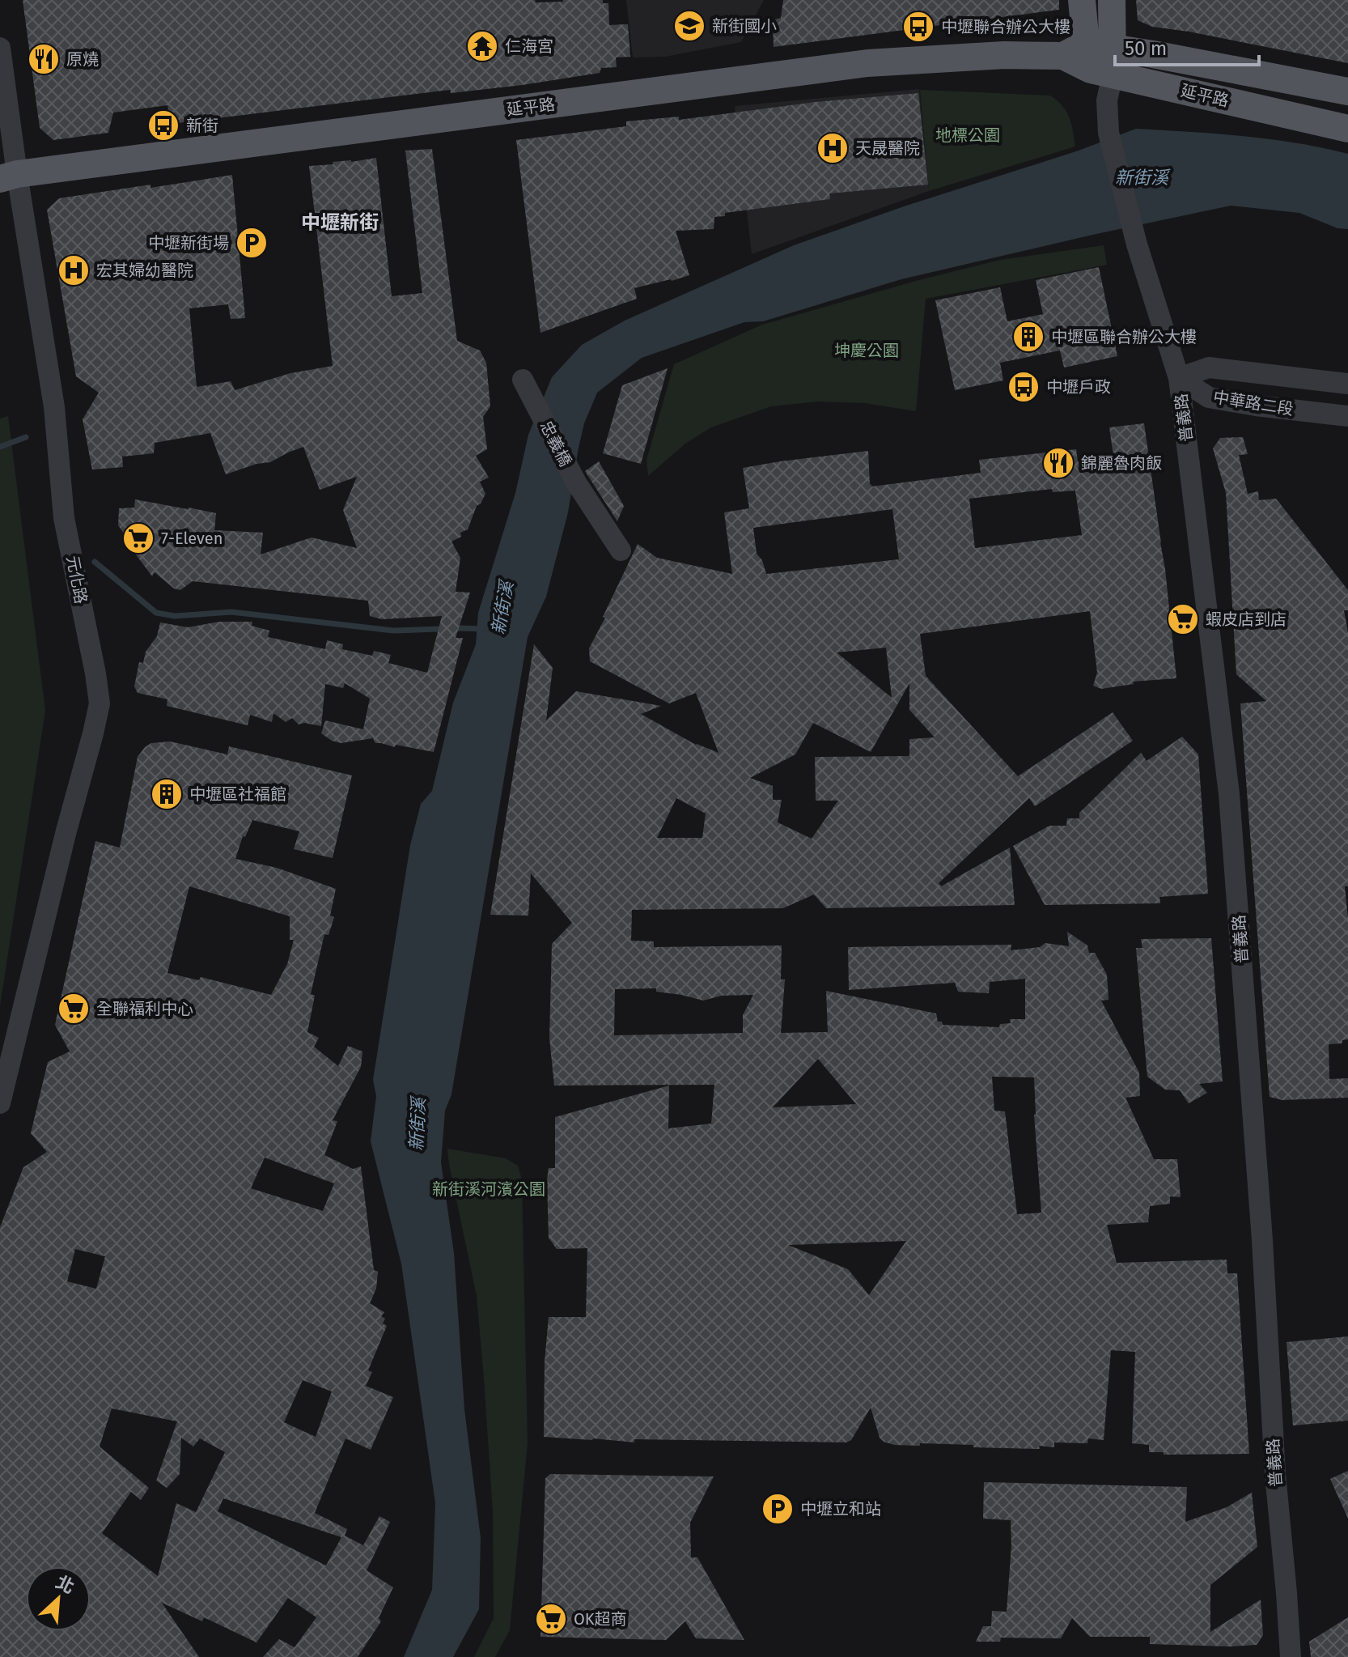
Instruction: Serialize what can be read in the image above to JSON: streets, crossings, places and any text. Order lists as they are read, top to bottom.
{
  "streets": {
    "main road": ["延平路"],
    "street": [
      "中華路二段",
      "普義路",
      "忠義橋",
      "元化路"
    ]
  },
  "crossings": [
    ["延平路", "普義路"],
    ["延平路", "元化路"],
    ["中華路二段", "普義路"]
  ],
  "districts": ["中壢新街"],
  "water": ["新街溪"],
  "parks": ["地標公園", "坤慶公園", "新街溪河濱公園"],
  "places": {
    "school or university": ["新街國小"],
    "bus stop": ["中壢聯合辦公大樓", "新街", "中壢戶政"],
    "temple": ["仁海宮"],
    "restaurant": ["原燒", "錦麗魯肉飯"],
    "hospital": ["天晟醫院", "宏其婦幼醫院"],
    "parking": ["中壢新街場", "中壢立和站"],
    "building": ["中壢區聯合辦公大樓", "中壢區社福館"],
    "supermarket": [
      "7-Eleven",
      "蝦皮店到店",
      "全聯福利中心",
      "OK超商"
    ]
  },
  "scale_bar": "50 m",
  "north": "top right"
}
